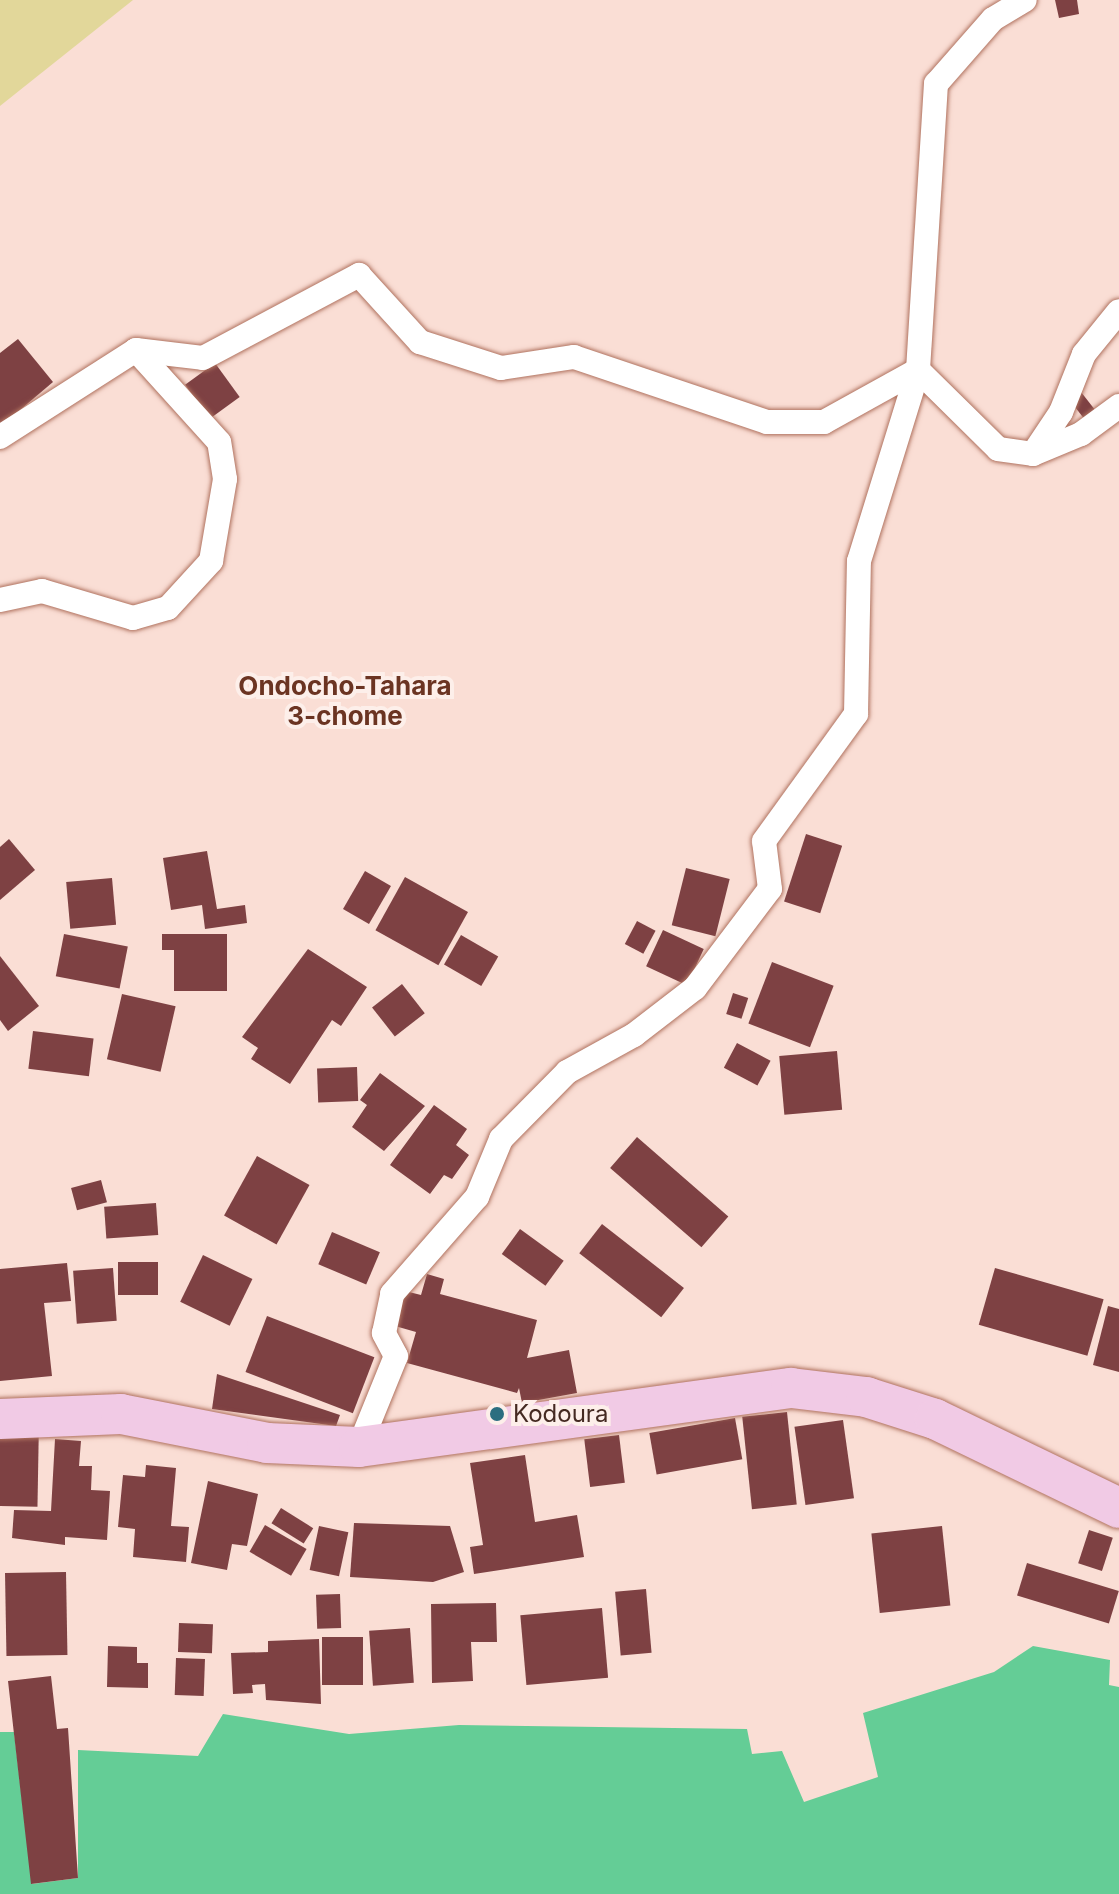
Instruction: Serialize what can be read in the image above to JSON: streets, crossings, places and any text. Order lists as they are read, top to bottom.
{
  "districts": ["Ondocho-Tahara 3-chome"],
  "places": ["Kodoura"]
}
